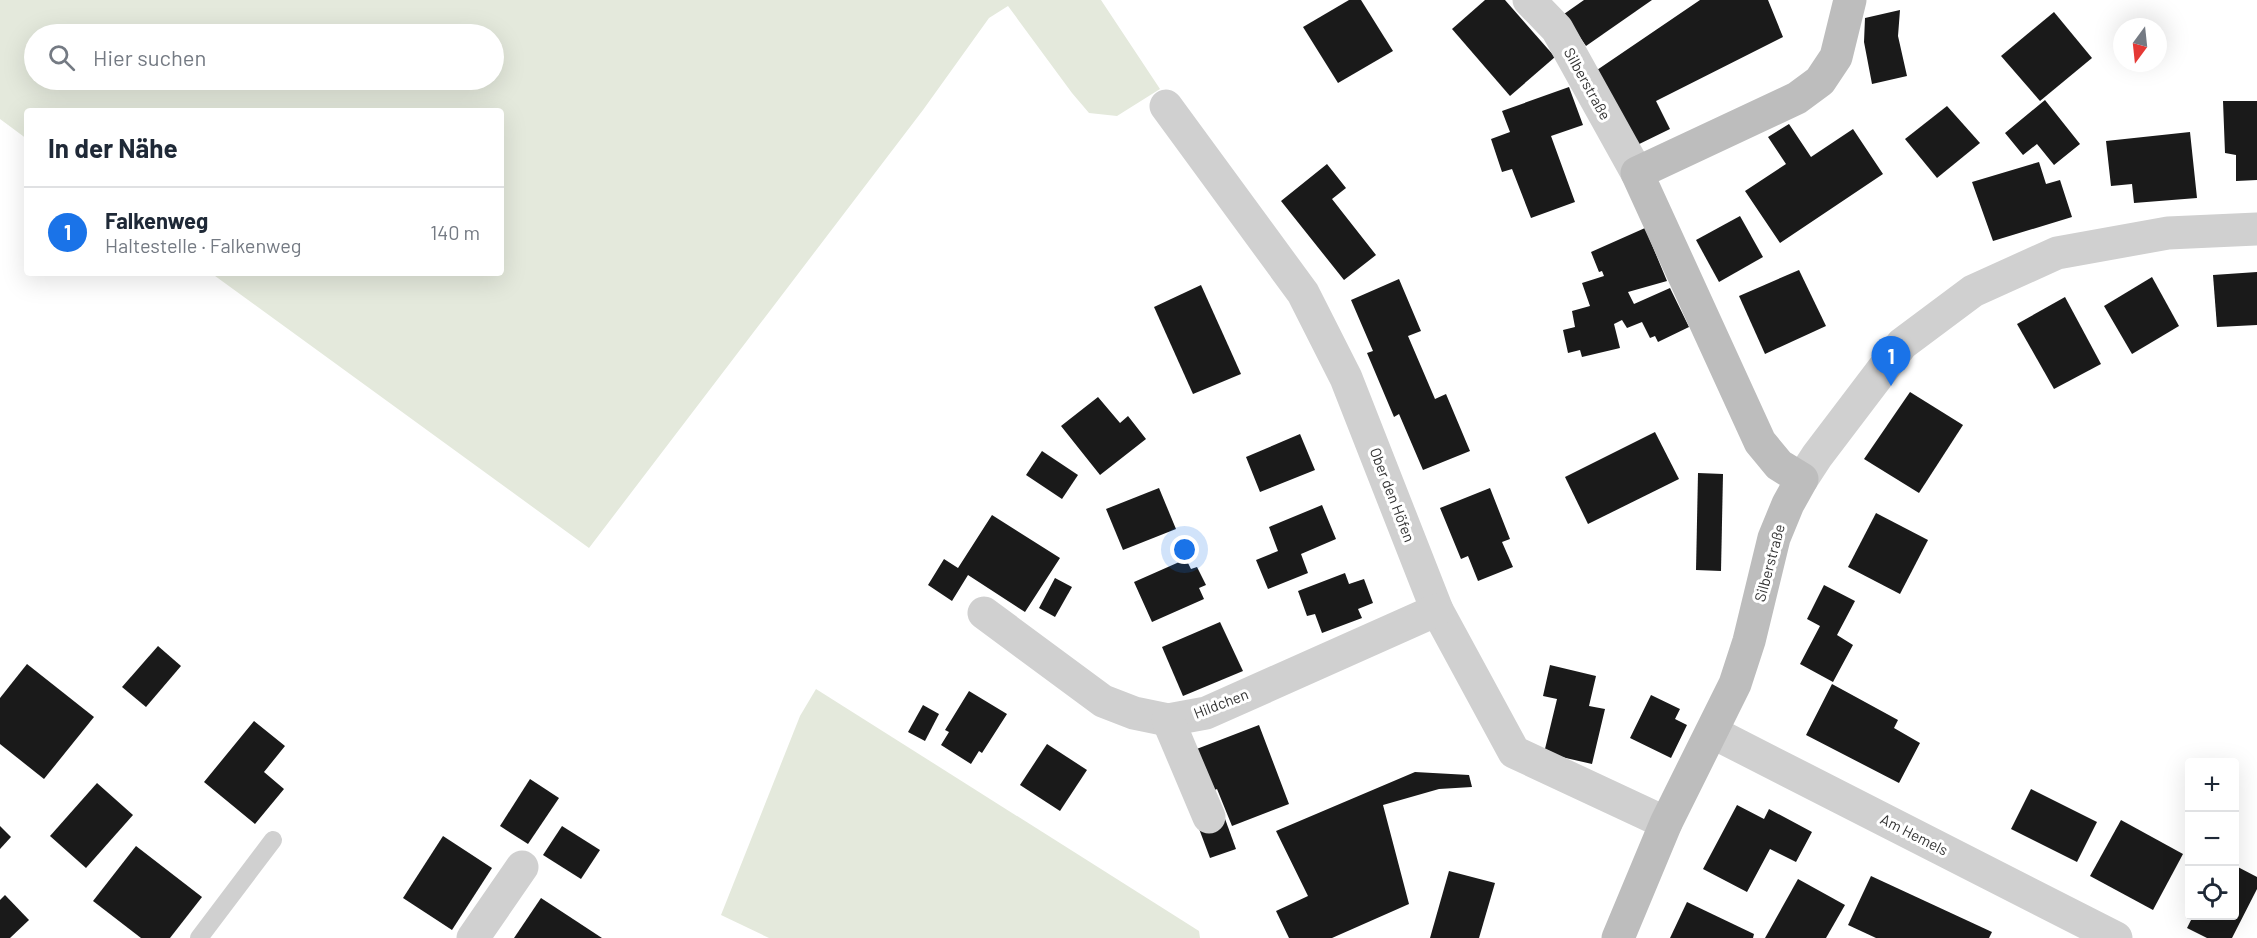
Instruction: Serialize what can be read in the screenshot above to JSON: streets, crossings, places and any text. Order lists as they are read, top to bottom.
{
  "streets": {
    "street": [
      "Silberstraße",
      "Ober den Höfen",
      "Hildchen",
      "Am Hemels"
    ]
  },
  "crossings": [
    ["Silberstraße", "Ober den Höfen"],
    ["Silberstraße", "Am Hemels"],
    ["Ober den Höfen", "Hildchen"]
  ],
  "north": "bottom",
  "page": {
    "search": "Hier suchen",
    "heading": "In der Nähe",
    "list": [
      {
        "mark": "1",
        "name": "Falkenweg",
        "note": "Haltestelle · Falkenweg",
        "value": "140 m"
      }
    ],
    "pins": "1",
    "map_buttons": ["+", "−"]
  }
}
